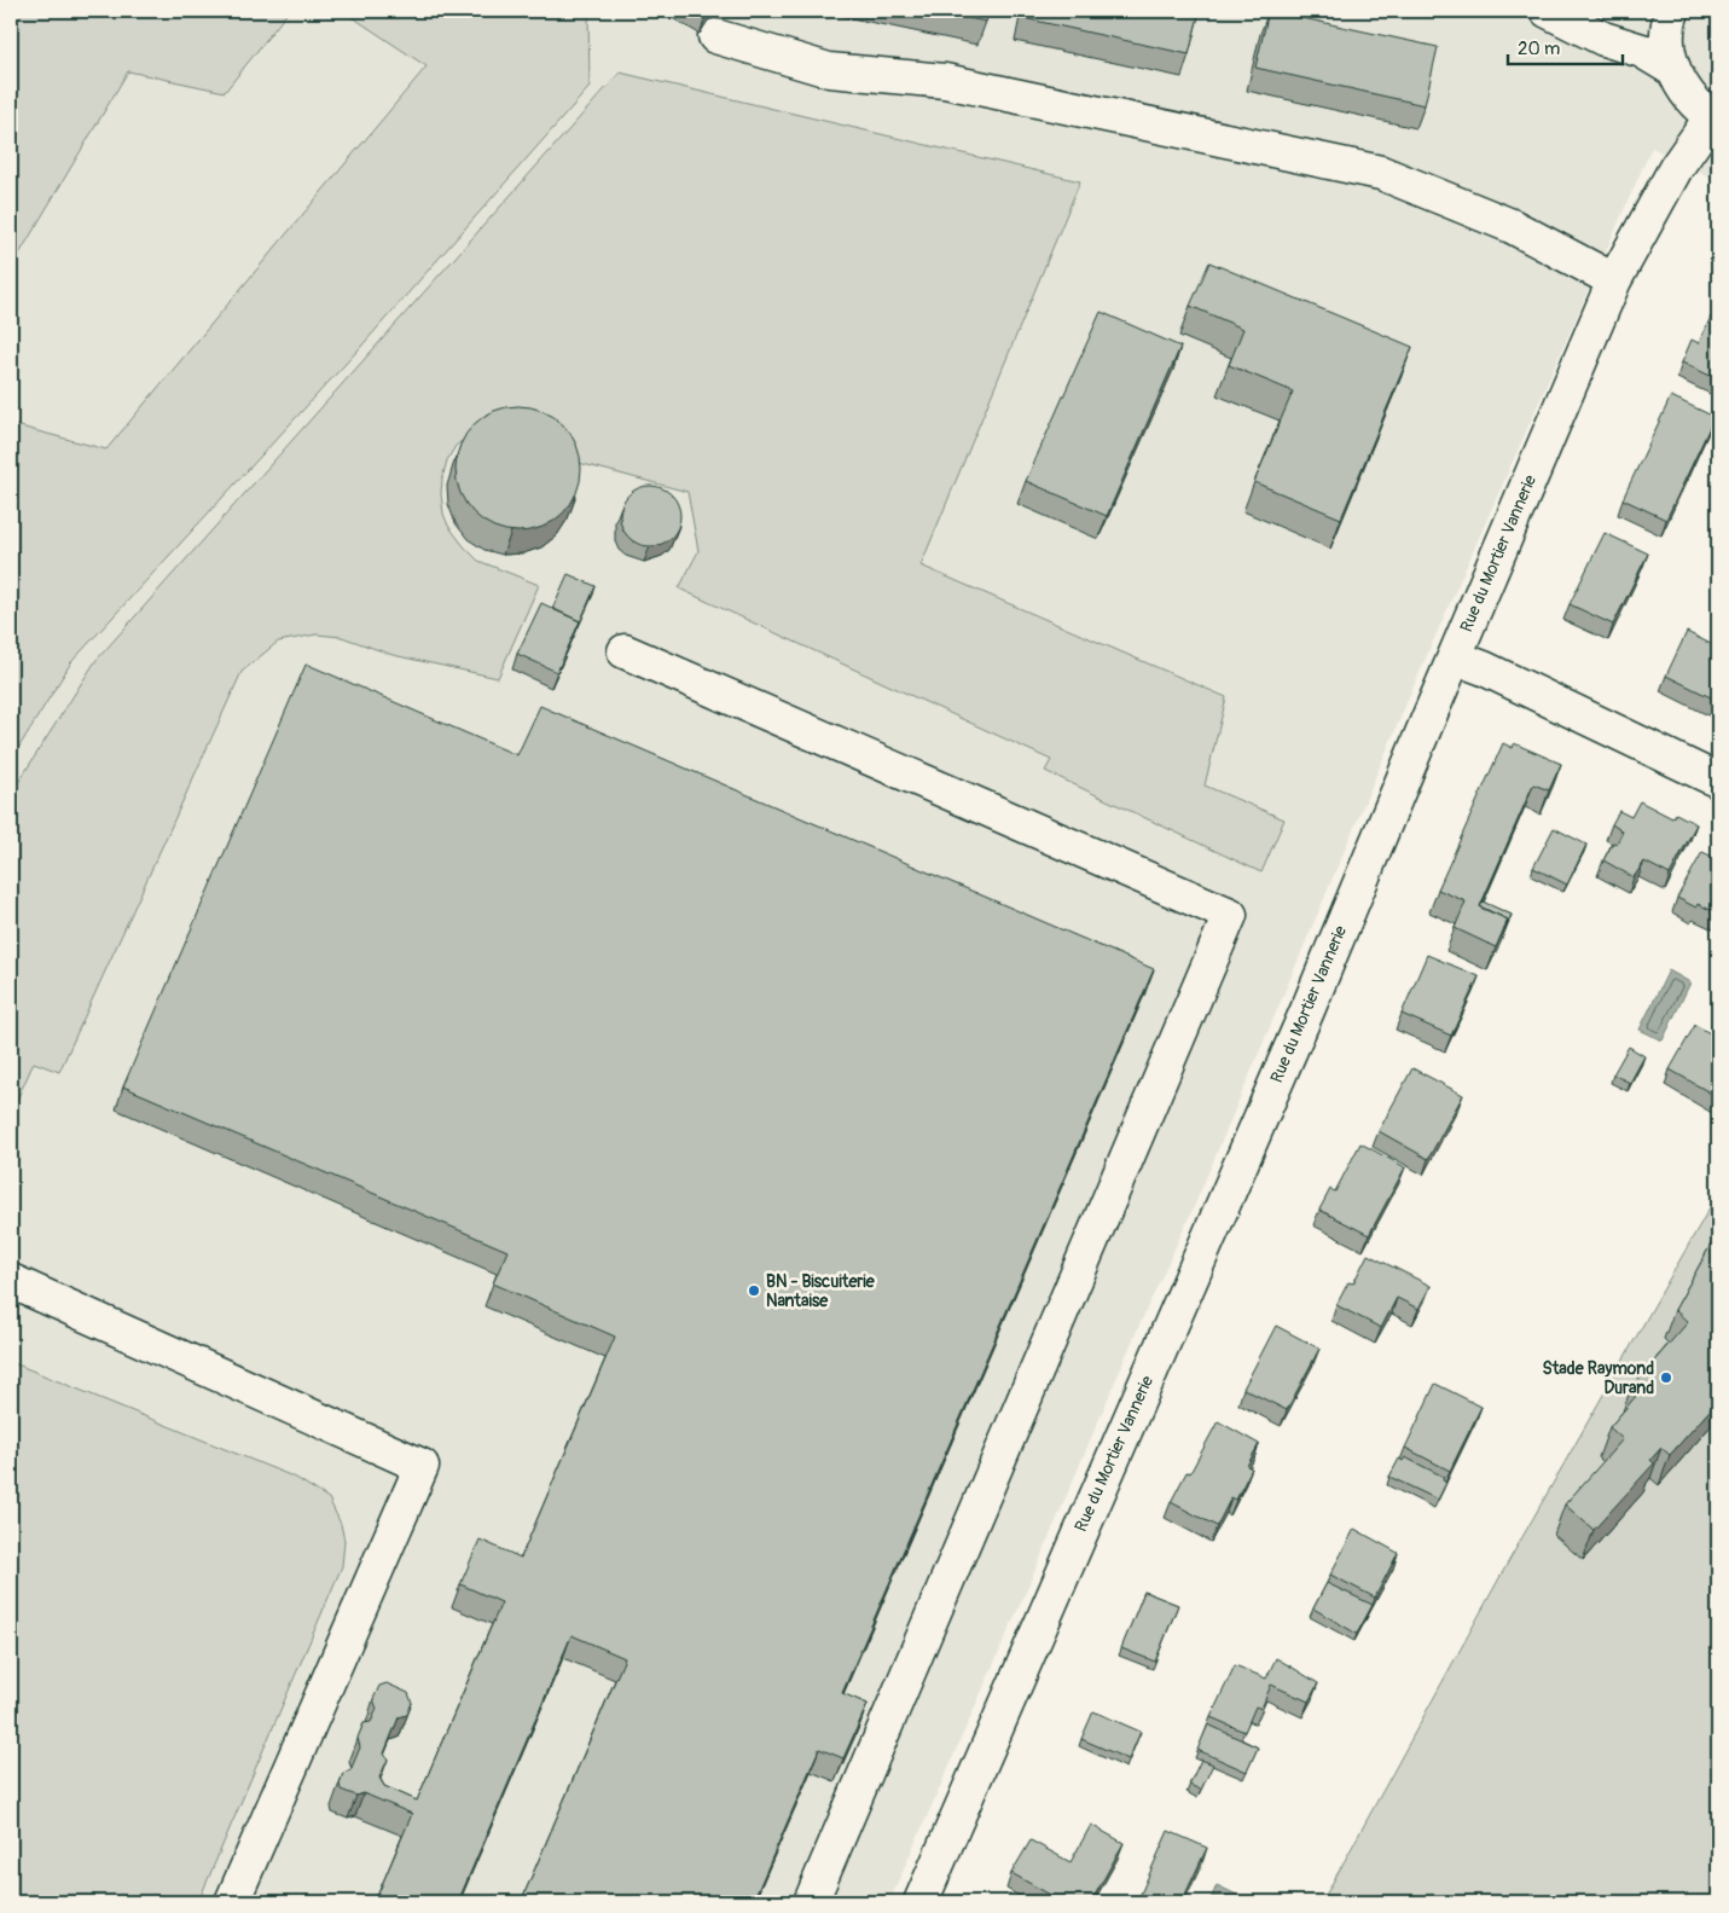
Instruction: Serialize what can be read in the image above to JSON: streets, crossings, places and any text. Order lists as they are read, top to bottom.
{
  "streets": {
    "street": ["Rue du Mortier Vannerie"]
  },
  "places": ["BN - Biscuiterie Nantaise", "Stade Raymond Durand"],
  "scale_bar": "20 m"
}
